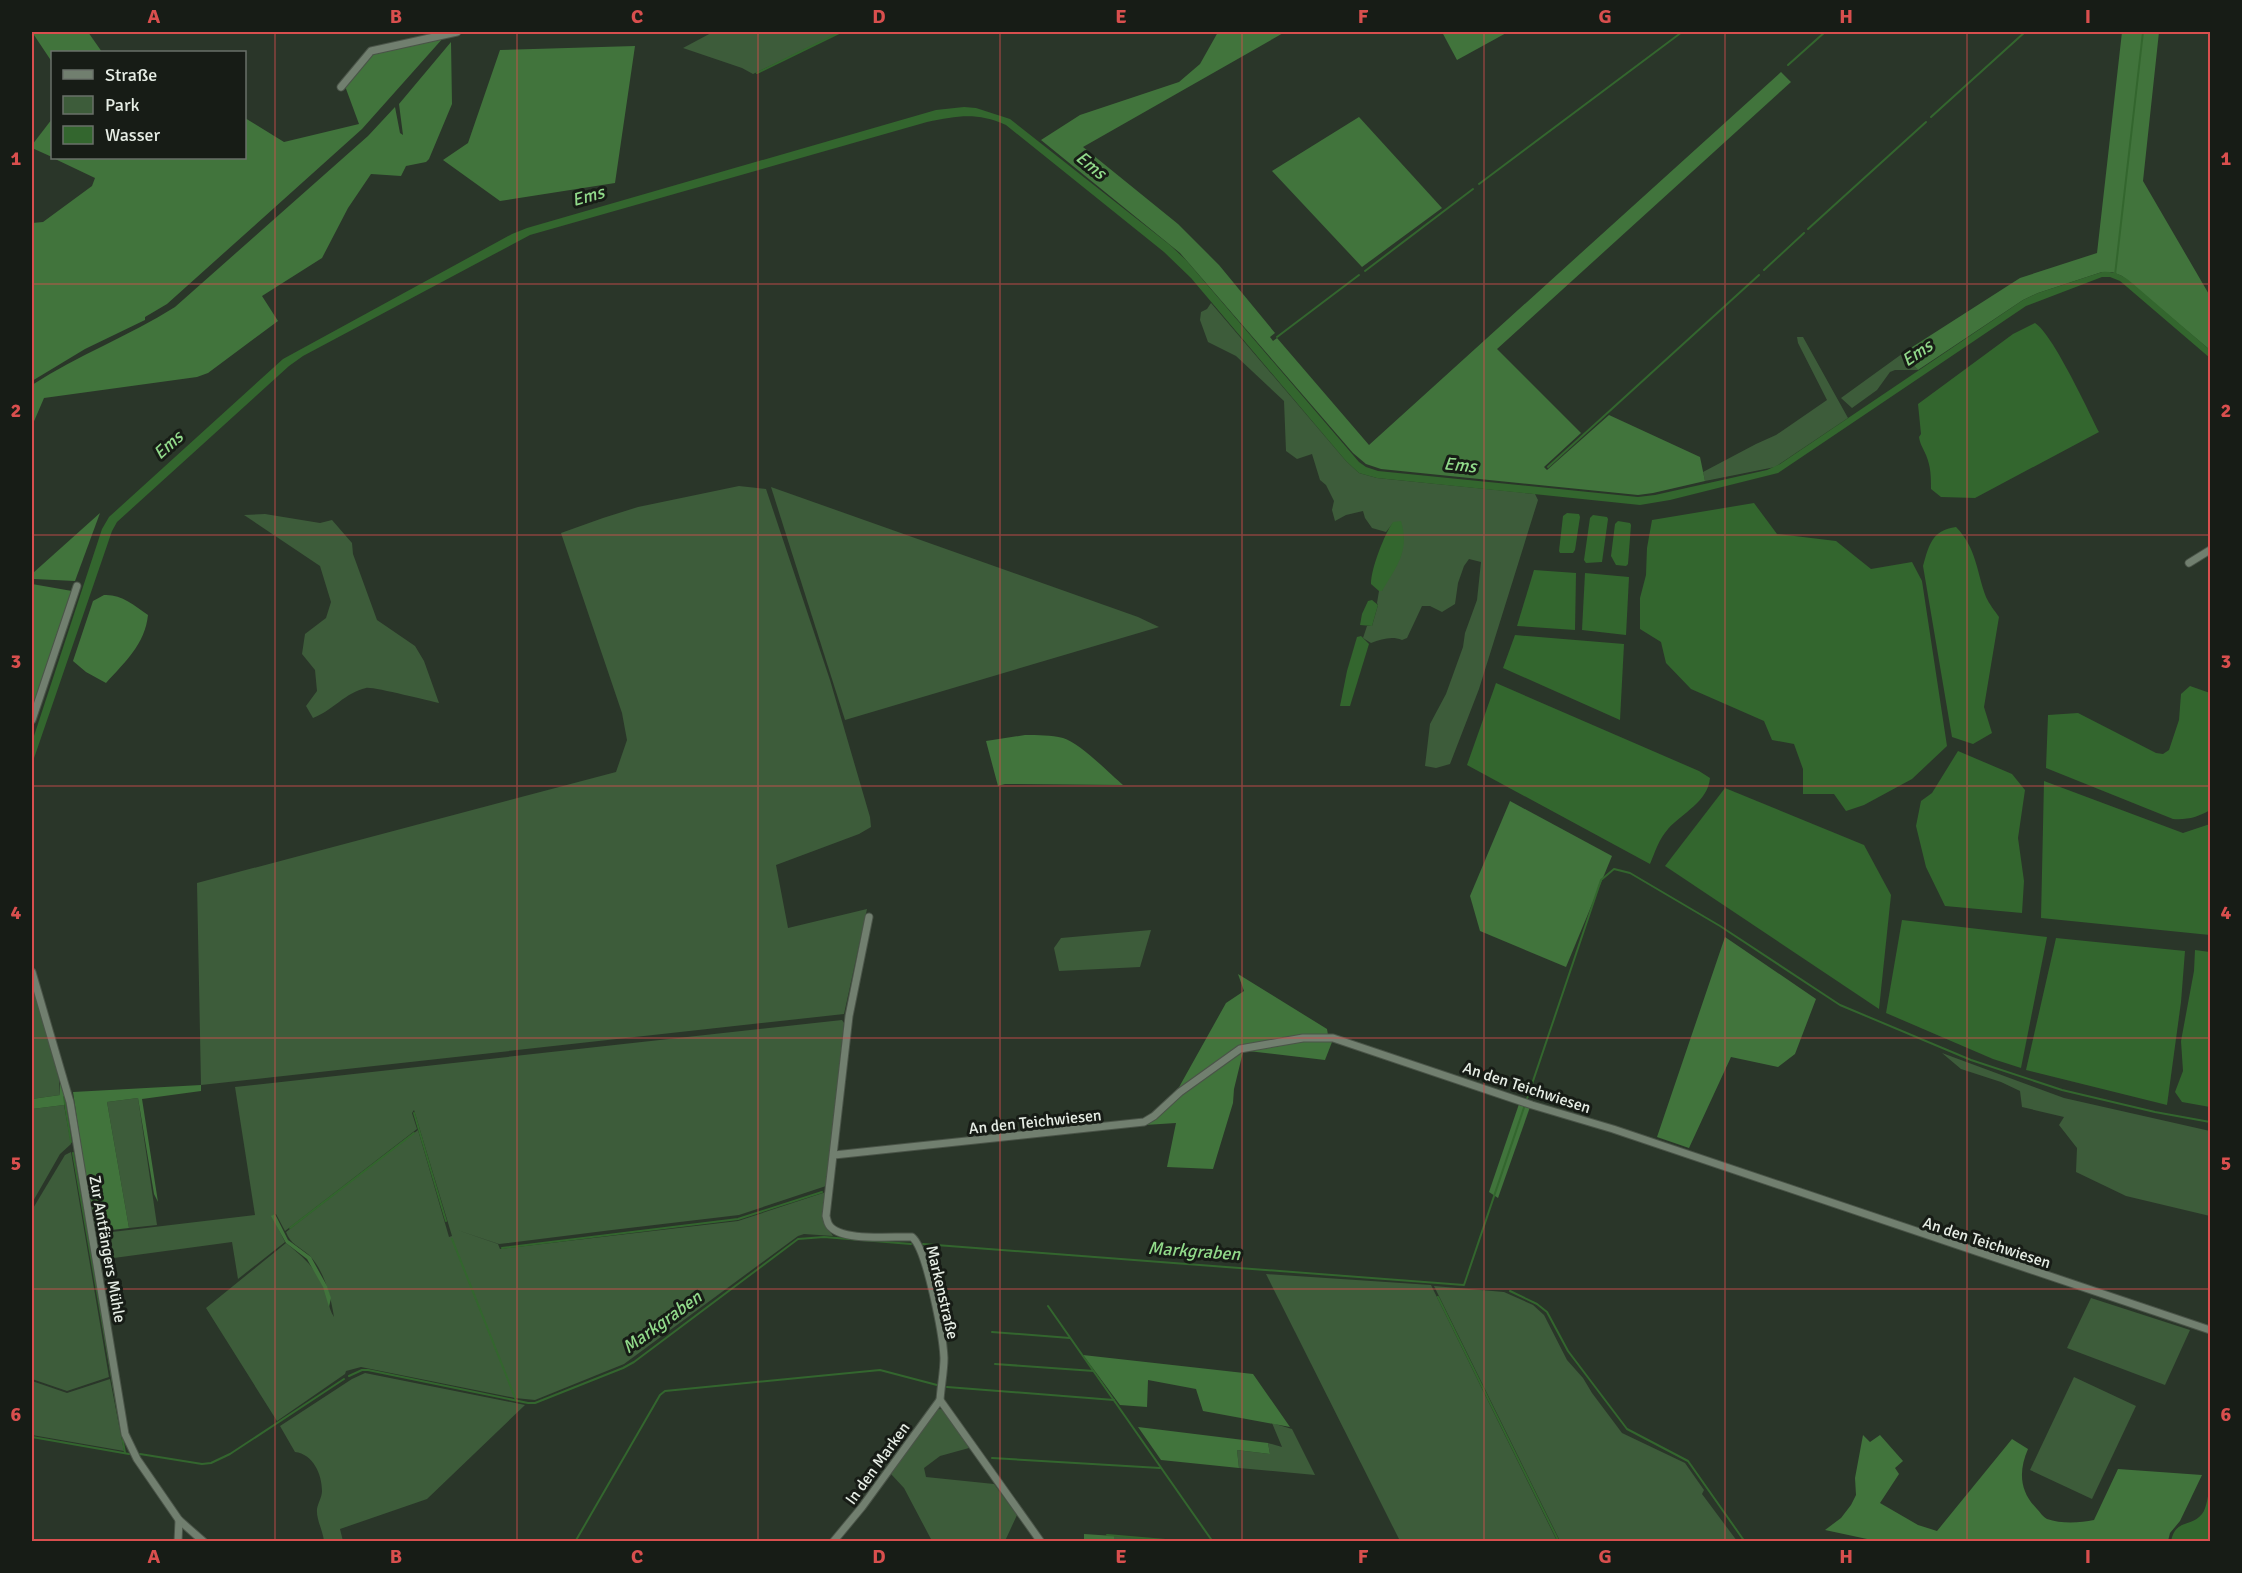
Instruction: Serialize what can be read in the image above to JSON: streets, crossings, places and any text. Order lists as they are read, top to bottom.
{
  "streets": {
    "street": [
      "An den Teichwiesen",
      "Zur Antfängers Mühle",
      "Markenstraße",
      "In den Marken"
    ]
  },
  "crossings": [
    ["An den Teichwiesen", "Markenstraße"],
    ["Markenstraße", "In den Marken"]
  ],
  "water": ["Ems", "Markgraben"],
  "legend": ["Straße", "Park", "Wasser"],
  "grid": {
    "columns": [
      "A",
      "B",
      "C",
      "D",
      "E",
      "F",
      "G",
      "H",
      "I"
    ],
    "rows": [
      "1",
      "2",
      "3",
      "4",
      "5",
      "6"
    ]
  }
}
